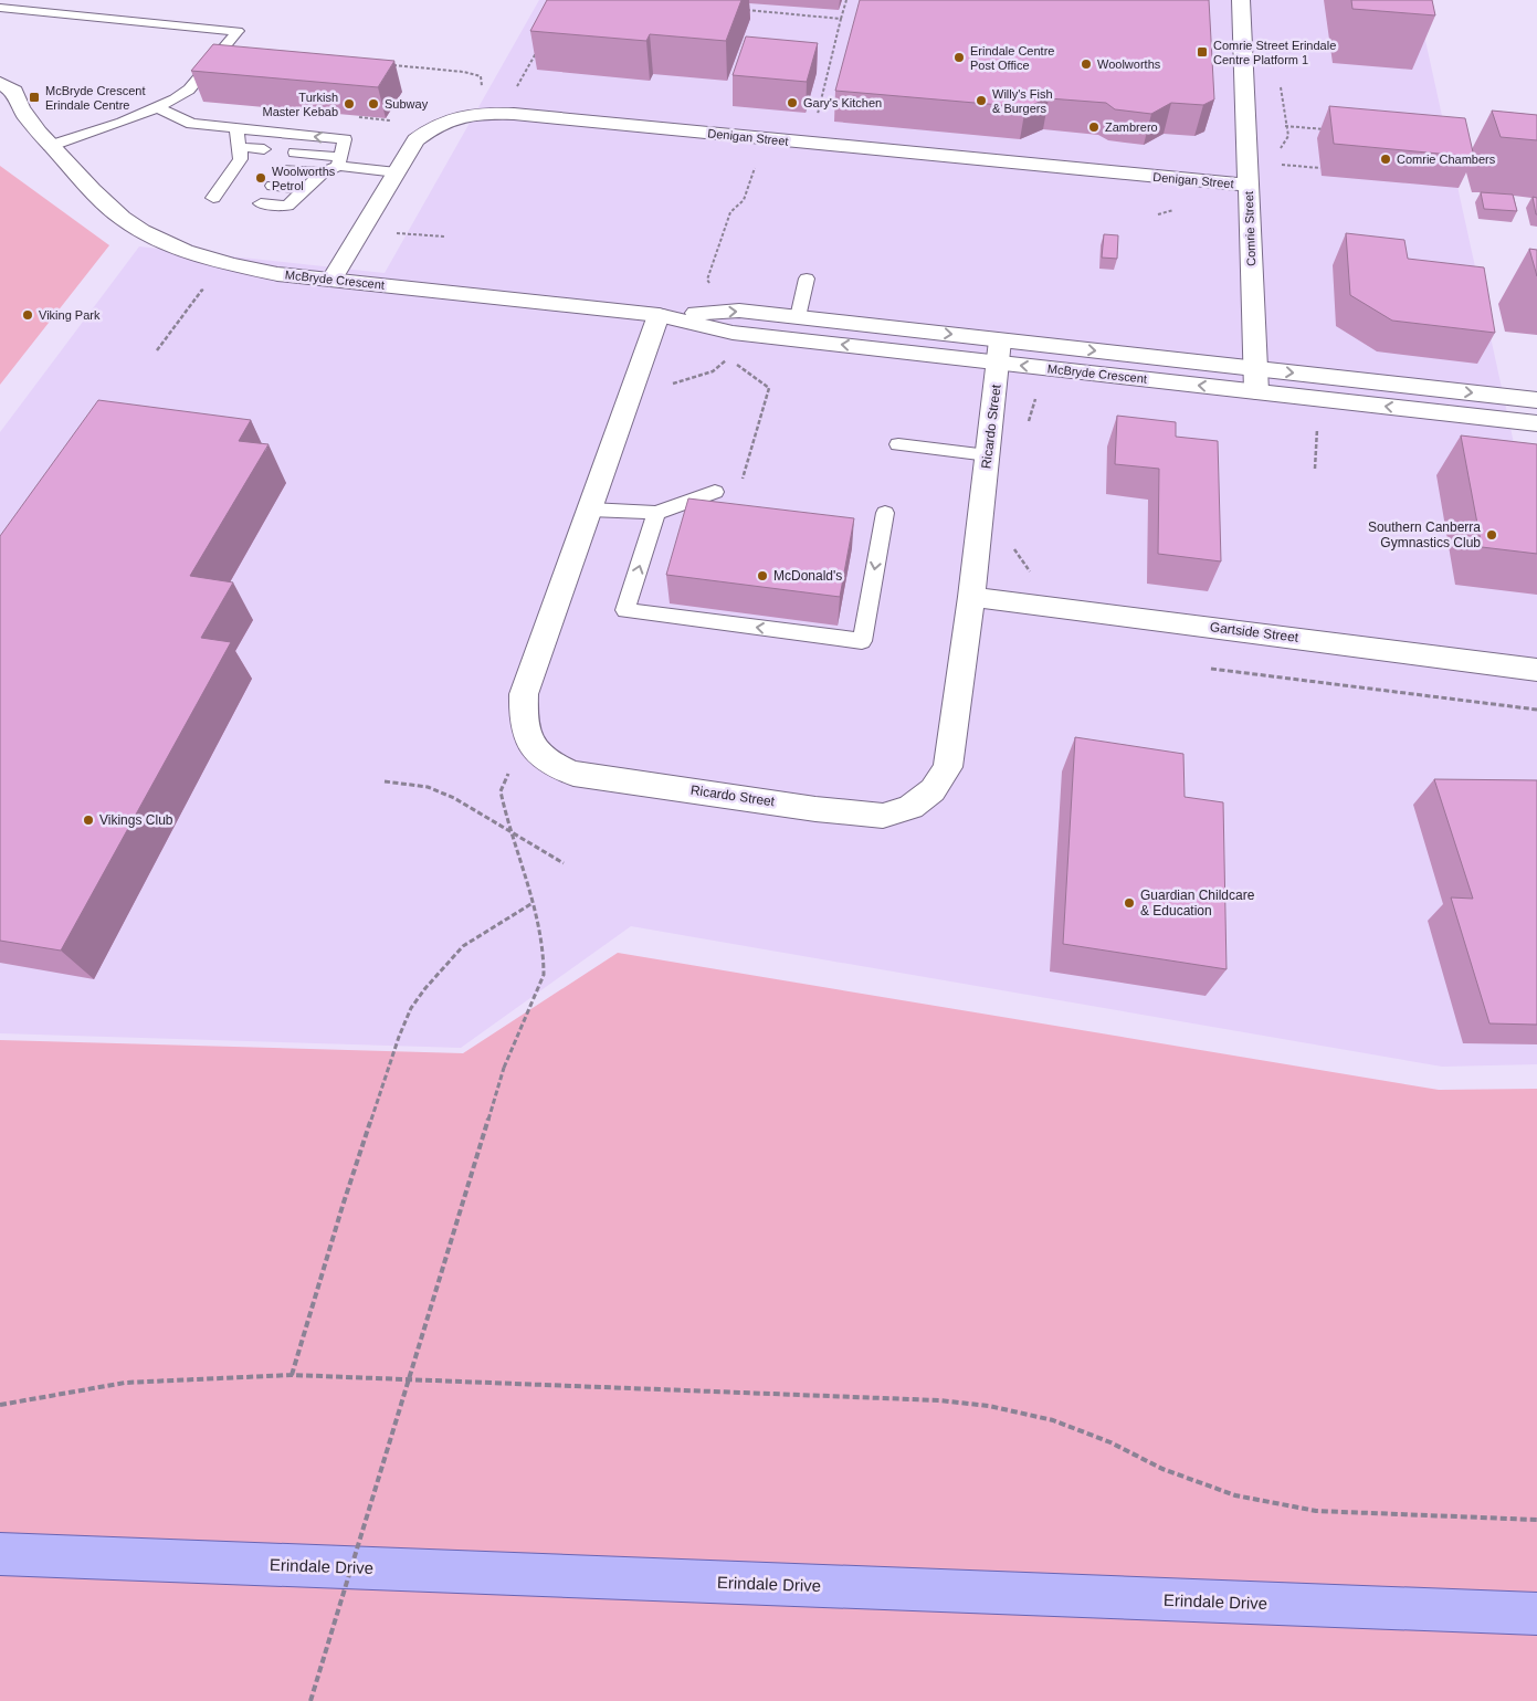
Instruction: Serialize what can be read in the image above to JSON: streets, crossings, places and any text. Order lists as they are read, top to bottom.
{
  "streets": {
    "main road": ["Erindale Drive"],
    "street": [
      "Denigan Street",
      "Comrie Street",
      "McBryde Crescent",
      "Ricardo Street",
      "Gartside Street"
    ]
  },
  "crossings": [
    ["Denigan Street", "Comrie Street"],
    ["Denigan Street", "McBryde Crescent"],
    ["Comrie Street", "McBryde Crescent"],
    ["McBryde Crescent", "Ricardo Street"],
    ["Ricardo Street", "Gartside Street"]
  ],
  "places": {
    "transit": ["Comrie Street Erindale Centre Platform 1", "McBryde Crescent Erindale Centre"],
    "other": [
      "Erindale Centre Post Office",
      "Woolworths",
      "Willy's Fish & Burgers",
      "Gary's Kitchen",
      "Turkish Master Kebab",
      "Subway",
      "Zambrero",
      "Comrie Chambers",
      "Woolworths Petrol",
      "Viking Park",
      "Southern Canberra Gymnastics Club",
      "McDonald's",
      "Vikings Club",
      "Guardian Childcare & Education"
    ]
  }
}
